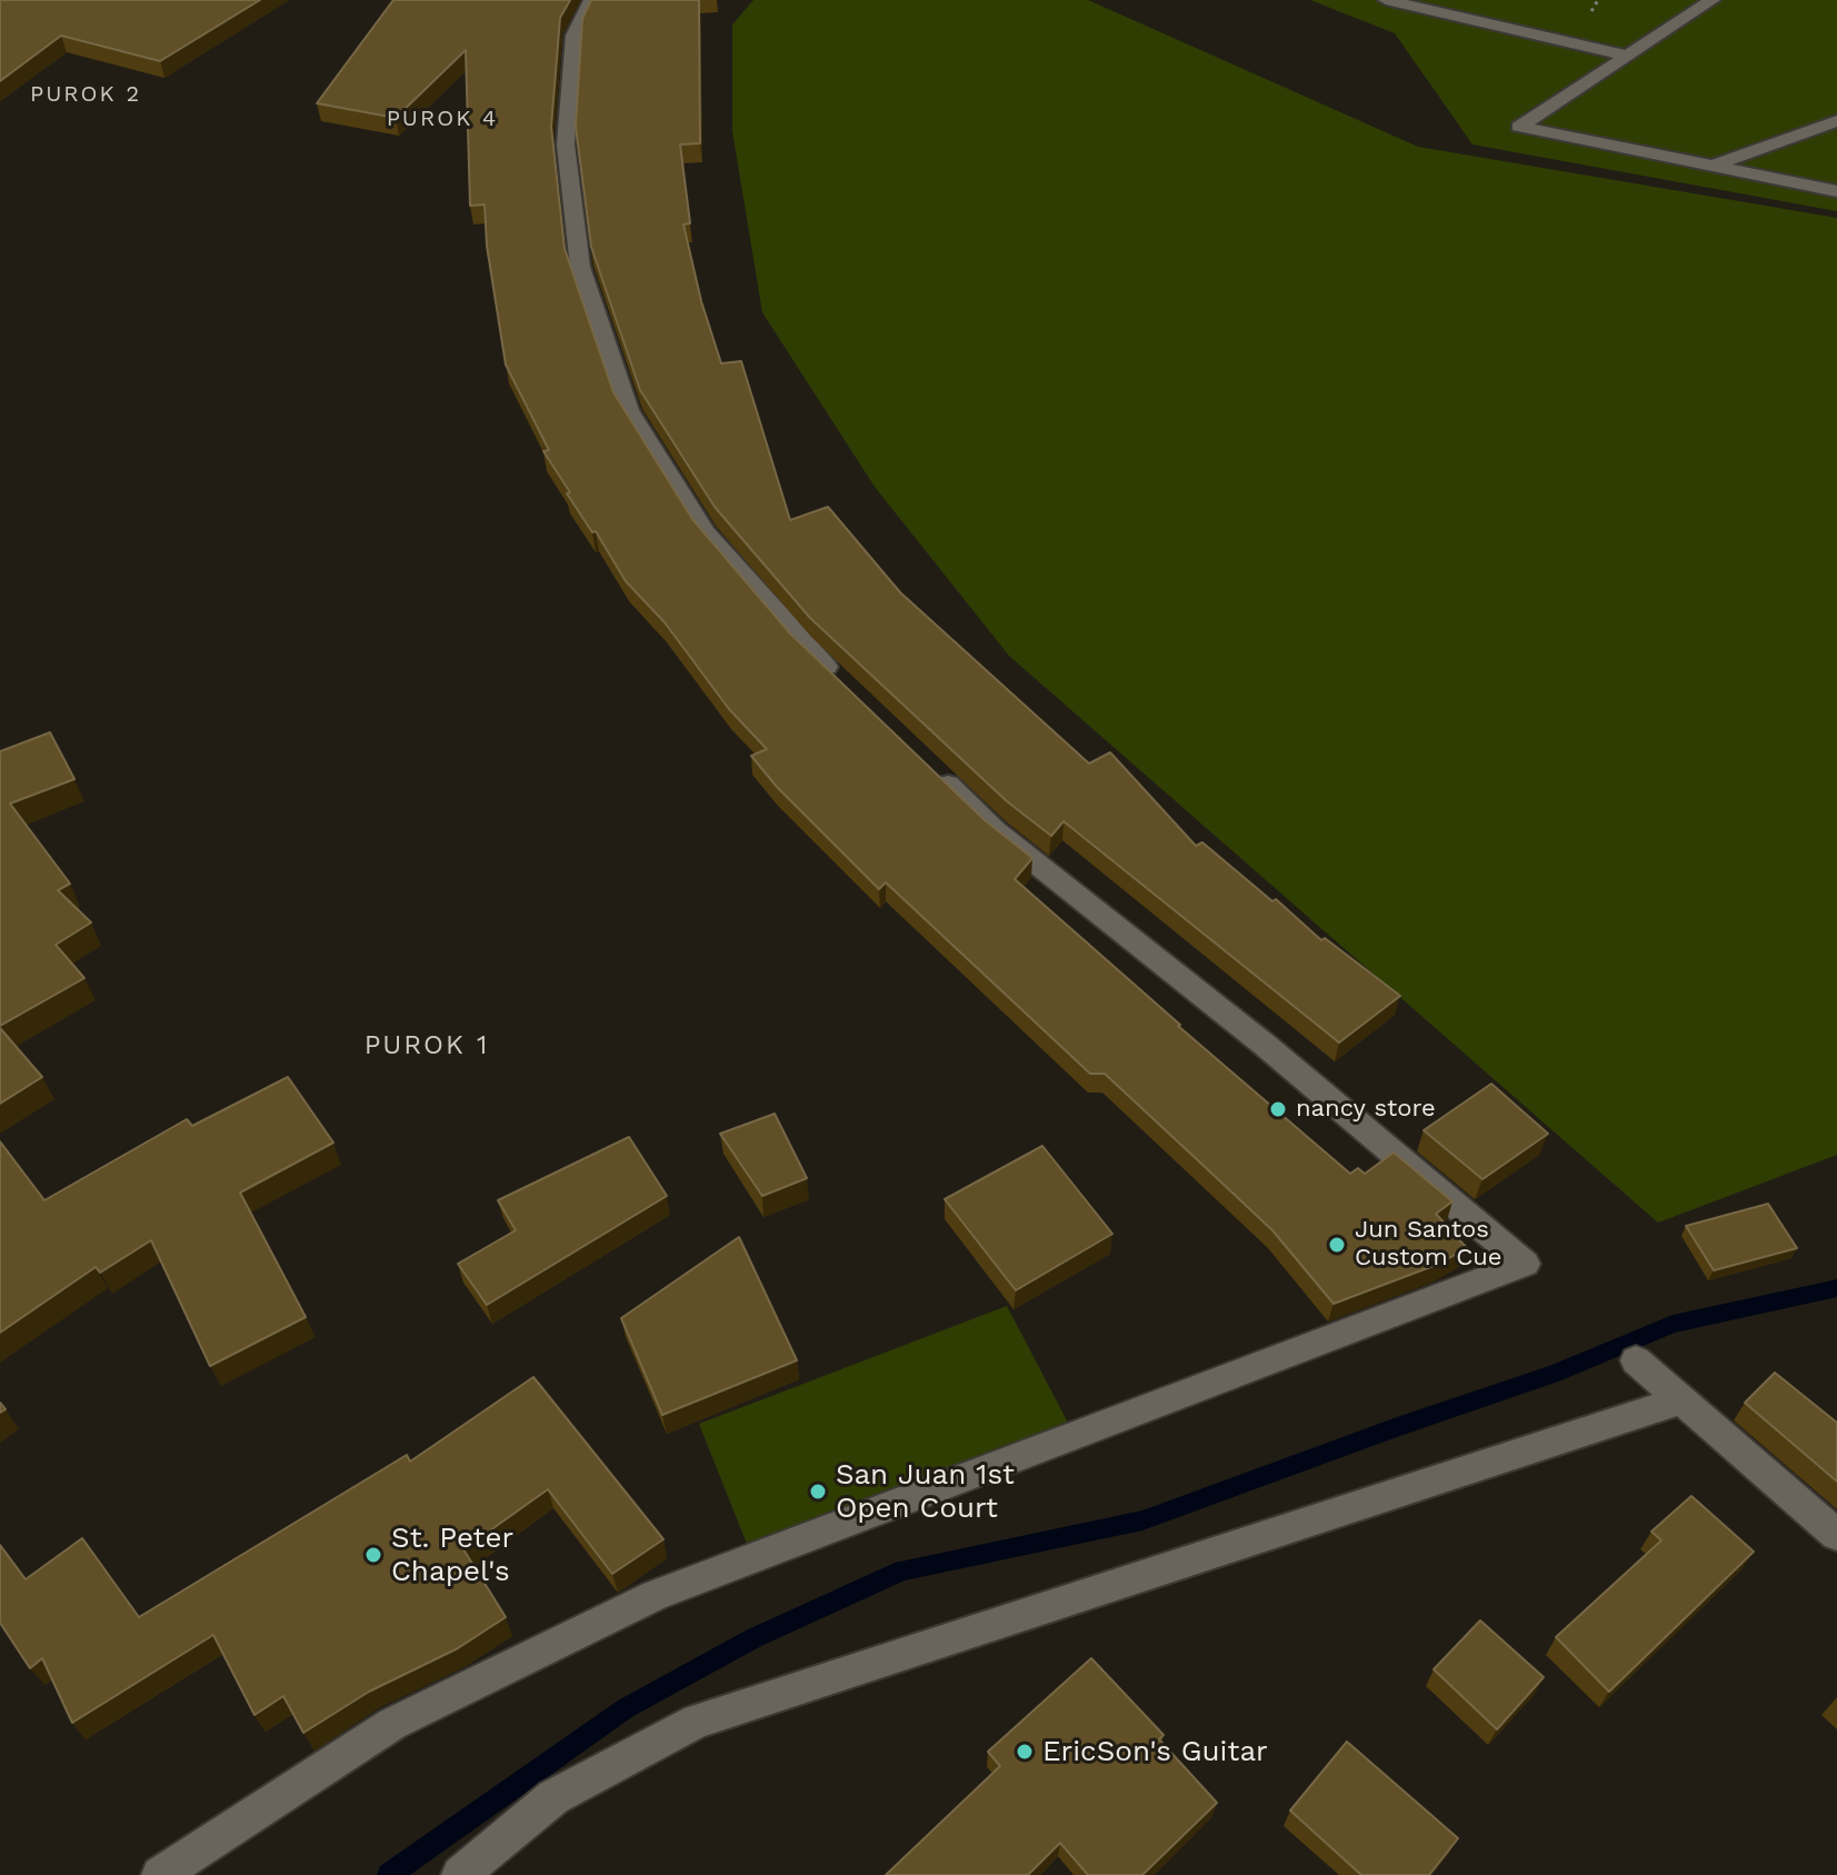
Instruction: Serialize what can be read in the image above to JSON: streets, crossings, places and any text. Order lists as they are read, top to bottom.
{
  "districts": ["PUROK 2", "PUROK 4", "PUROK 1"],
  "places": [
    "nancy store",
    "Jun Santos Custom Cue",
    "San Juan 1st Open Court",
    "St. Peter Chapel's",
    "EricSon's Guitar"
  ]
}
